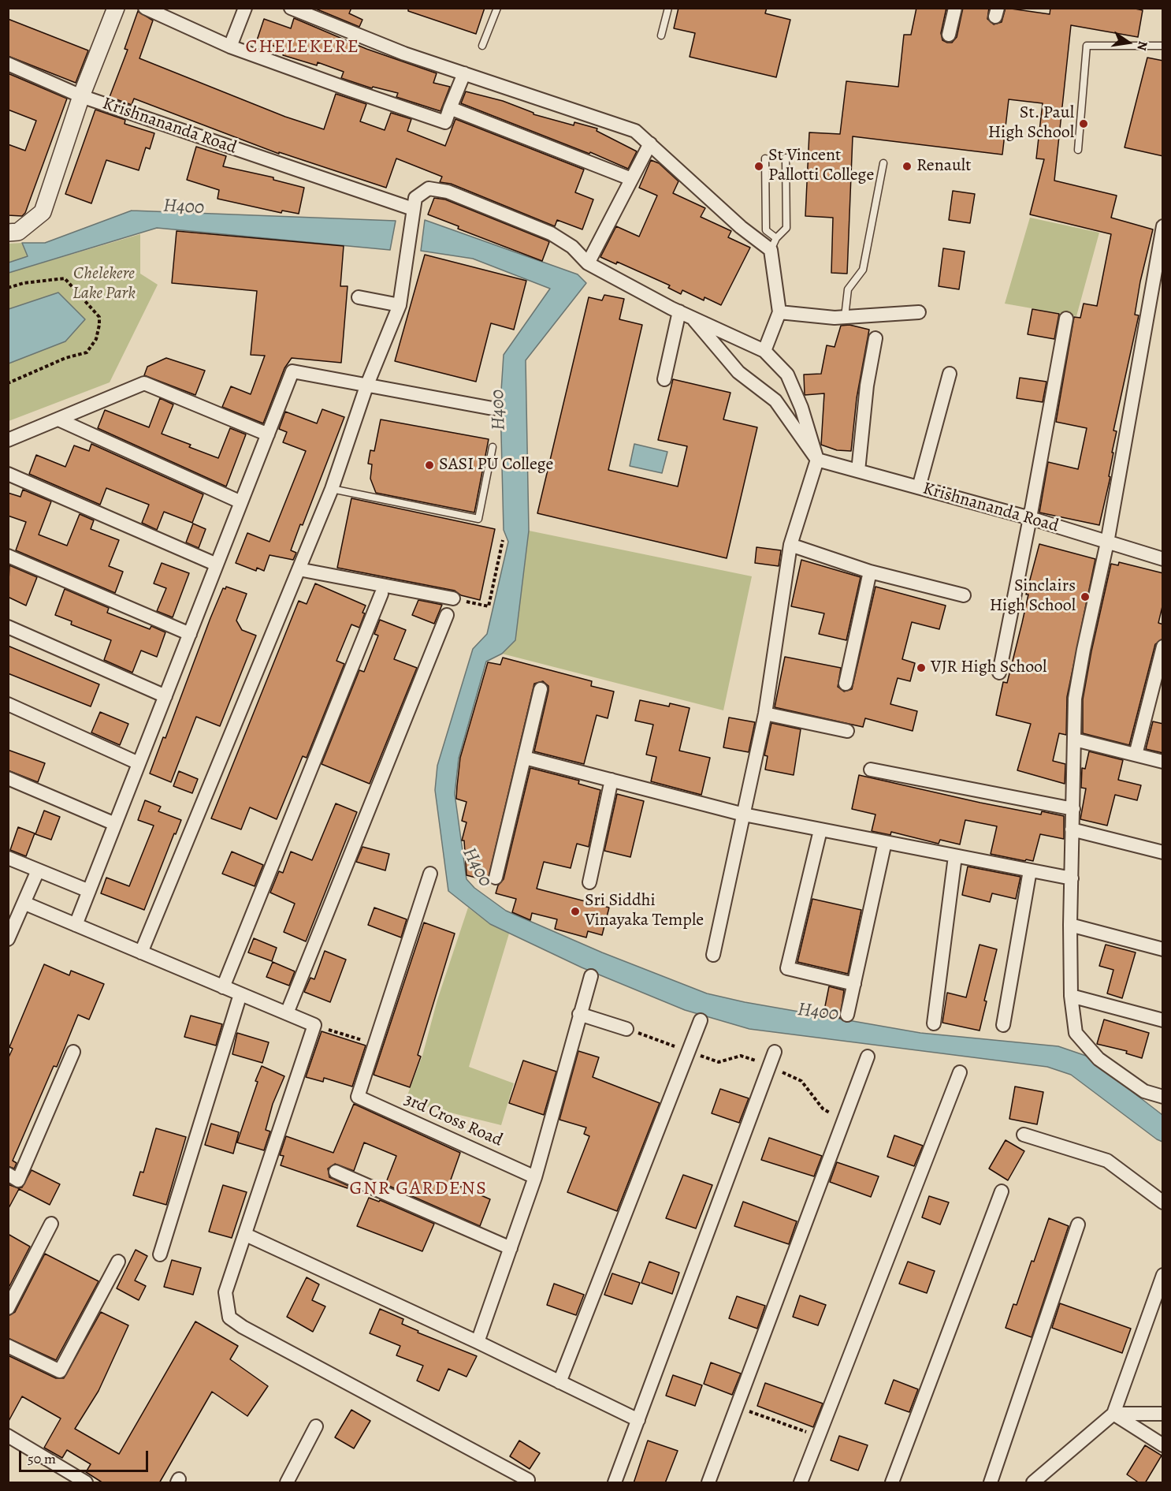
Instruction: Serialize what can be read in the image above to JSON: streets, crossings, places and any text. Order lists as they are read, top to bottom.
{
  "streets": {
    "street": ["Krishnananda Road", "3rd Cross Road"]
  },
  "districts": ["CHELEKERE", "GNR GARDENS"],
  "water": ["H400"],
  "parks": ["Chelekere Lake Park"],
  "places": [
    "St. Paul High School",
    "St Vincent Pallotti College",
    "Renault",
    "SASI PU College",
    "Sinclairs High School",
    "VJR High School",
    "Sri Siddhi Vinayaka Temple"
  ],
  "scale_bar": "50 m",
  "north": "right"
}
